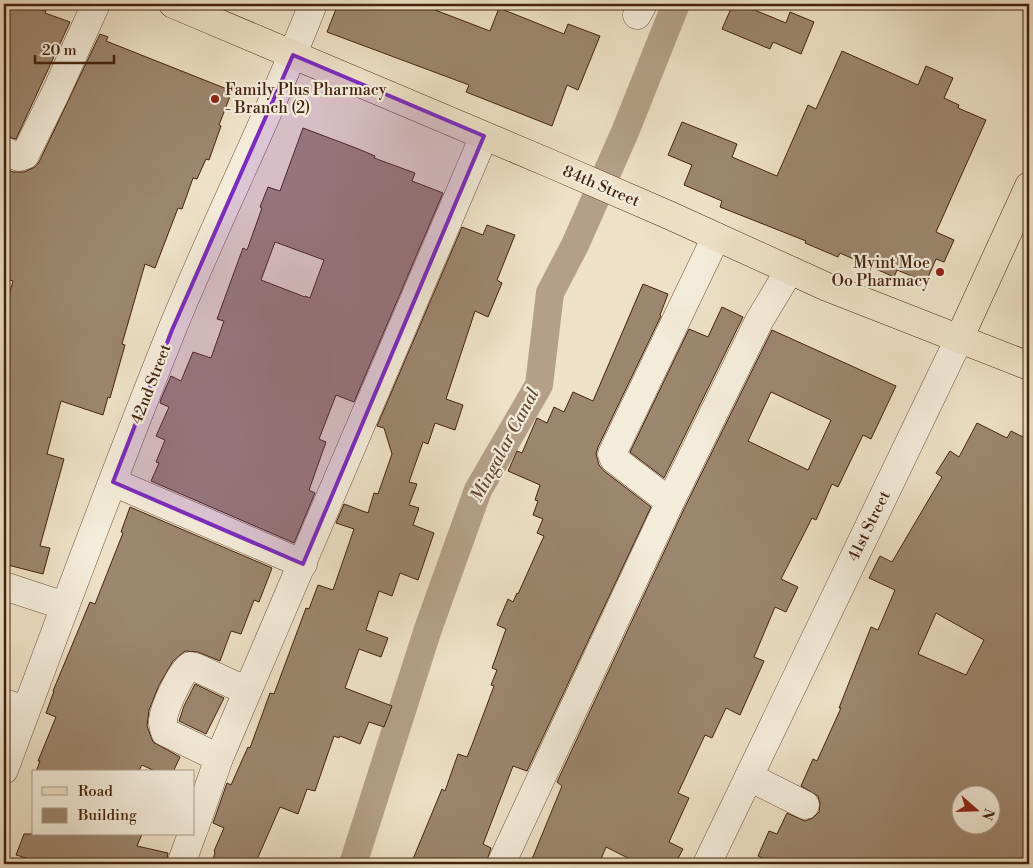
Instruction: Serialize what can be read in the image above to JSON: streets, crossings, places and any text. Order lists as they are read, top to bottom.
{
  "streets": {
    "main road": ["84th Street", "41st Street"],
    "street": ["42nd Street"]
  },
  "crossings": [
    ["84th Street", "42nd Street"],
    ["84th Street", "41st Street"]
  ],
  "water": ["Mingalar Canal"],
  "places": ["Family Plus Pharmacy - Branch (2)", "Myint Moe Oo Pharmacy"],
  "legend": ["Road", "Building"],
  "scale_bar": "20 m",
  "north": "right"
}
